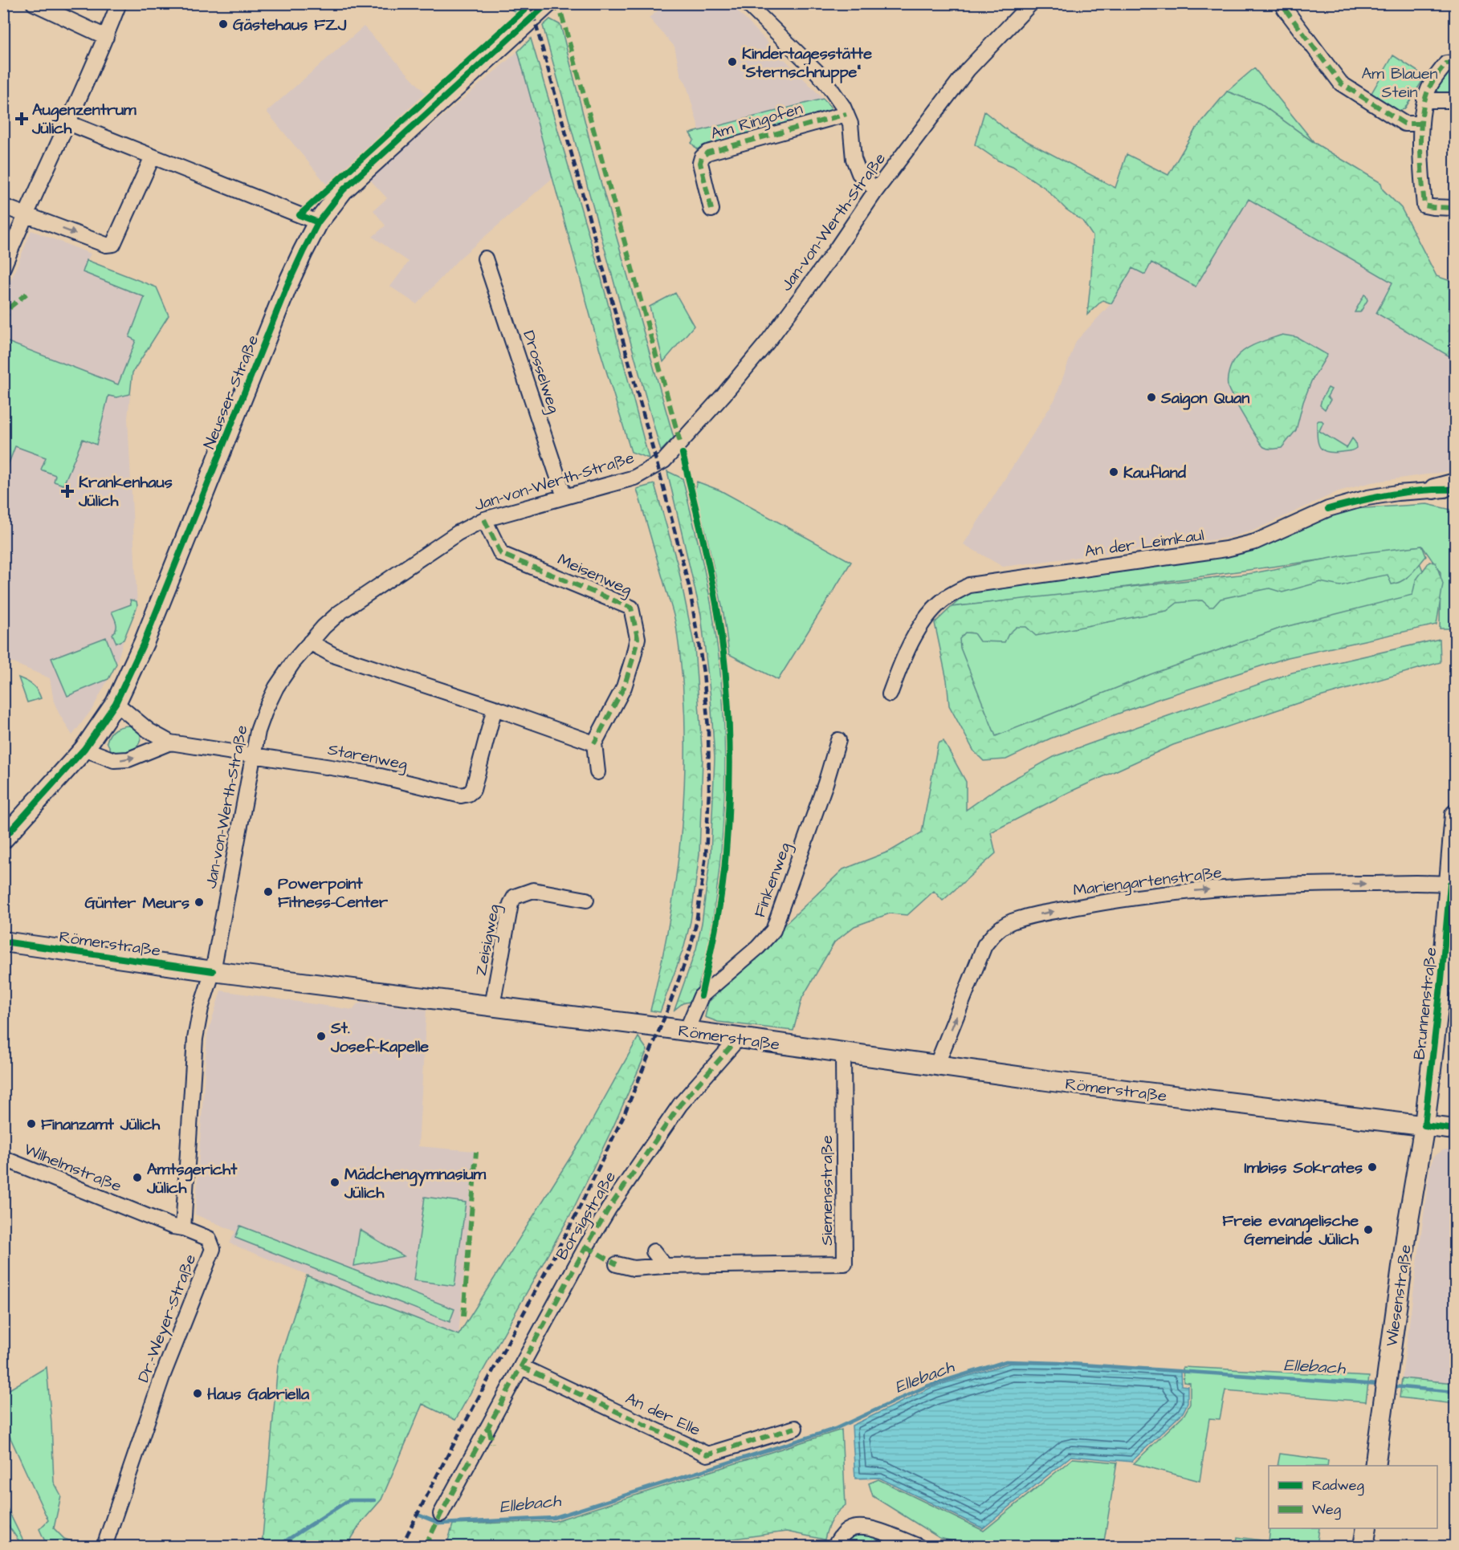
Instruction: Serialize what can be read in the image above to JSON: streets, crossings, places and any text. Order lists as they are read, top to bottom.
{
  "streets": {
    "main road": [
      "Neusser Straße",
      "Römerstraße",
      "Brunnenstraße",
      "Wiesenstraße"
    ],
    "street": [
      "Am Ringofen",
      "Jan-von-Werth-Straße",
      "Drosselweg",
      "An der Leimkaul",
      "Meisenweg",
      "Starenweg",
      "Finkenweg",
      "Mariengartenstraße",
      "Zeisigweg",
      "Wilhelmstraße",
      "Siemensstraße",
      "Borsigstraße",
      "Dr.-Weyer-Straße",
      "An der Elle"
    ]
  },
  "crossings": [
    ["Jan-von-Werth-Straße", "Drosselweg"],
    ["Jan-von-Werth-Straße", "Meisenweg"],
    ["Jan-von-Werth-Straße", "Starenweg"],
    ["Jan-von-Werth-Straße", "Römerstraße"],
    ["Jan-von-Werth-Straße", "Dr.-Weyer-Straße"],
    ["Finkenweg", "Römerstraße"],
    ["Mariengartenstraße", "Römerstraße"],
    ["Mariengartenstraße", "Brunnenstraße"],
    ["Zeisigweg", "Römerstraße"],
    ["Römerstraße", "Brunnenstraße"],
    ["Römerstraße", "Siemensstraße"],
    ["Römerstraße", "Borsigstraße"],
    ["Römerstraße", "Wiesenstraße"],
    ["Römerstraße", "Dr.-Weyer-Straße"],
    ["Brunnenstraße", "Wiesenstraße"],
    ["Wilhelmstraße", "Dr.-Weyer-Straße"],
    ["Borsigstraße", "An der Elle"]
  ],
  "one_way": ["Mariengartenstraße"],
  "water": ["Ellebach"],
  "parks": ["Am Blauen Stein"],
  "places": {
    "other": [
      "Gästehaus FZJ",
      "Kindertagesstätte \"Sternschnuppe\"",
      "Saigon Quan",
      "Kaufland",
      "Powerpoint Fitness-Center",
      "Günter Meurs",
      "St. Josef-Kapelle",
      "Finanzamt Jülich",
      "Imbiss Sokrates",
      "Amtsgericht Jülich",
      "Mädchengymnasium Jülich",
      "Freie evangelische Gemeinde Jülich",
      "Haus Gabriella"
    ],
    "health": ["Augenzentrum Jülich", "Krankenhaus Jülich"]
  },
  "legend": ["Radweg", "Weg"]
}
